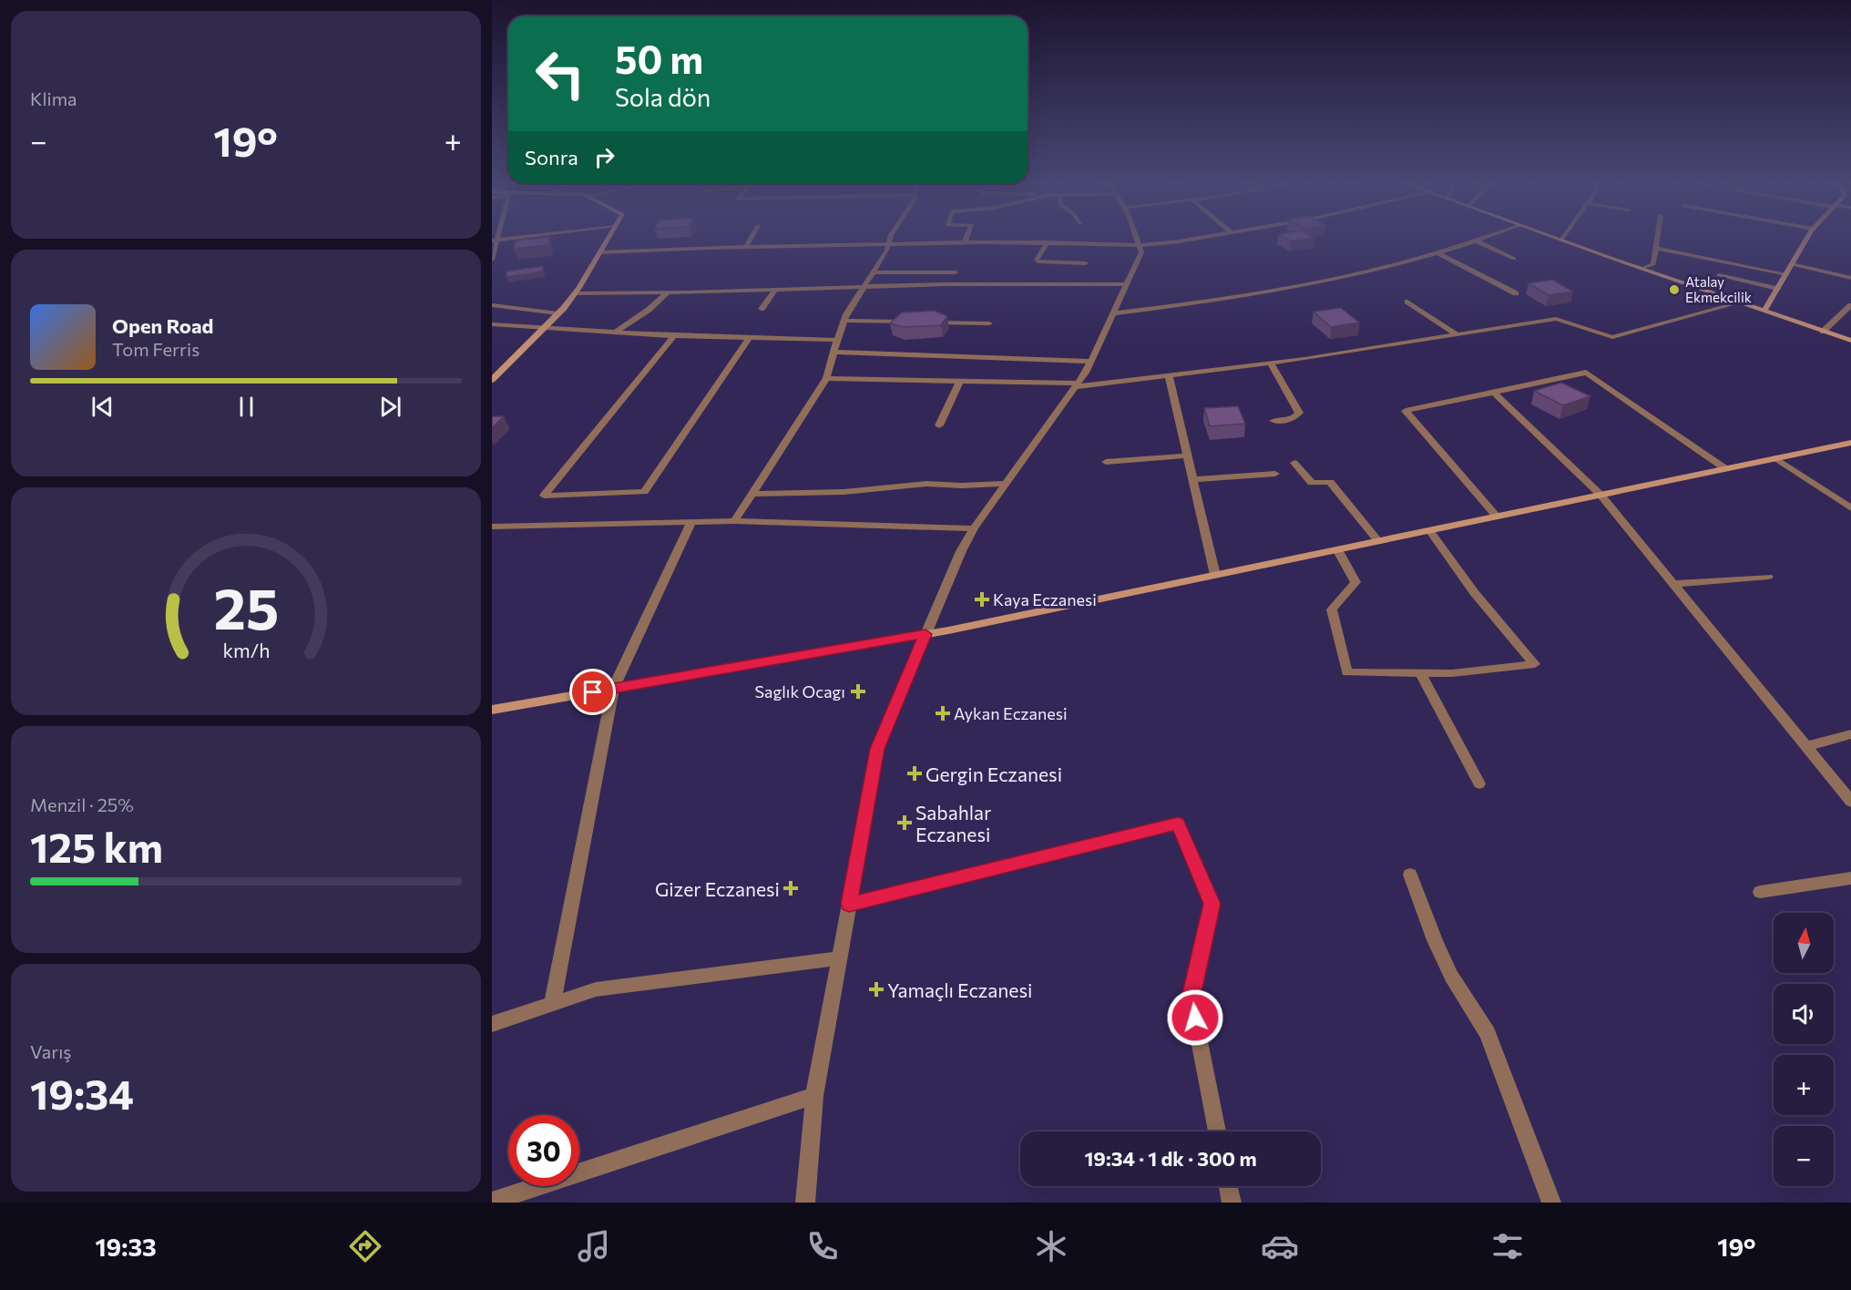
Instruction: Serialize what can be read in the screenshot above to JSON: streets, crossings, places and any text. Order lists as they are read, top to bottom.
{
  "places": {
    "other": ["Atalay Ekmekcilik"],
    "health": [
      "Kaya Eczanesi",
      "Saglık Ocagı",
      "Aykan Eczanesi",
      "Gergin Eczanesi",
      "Sabahlar Eczanesi",
      "Gizer Eczanesi",
      "Yamaçlı Eczanesi"
    ]
  },
  "north": "top",
  "page": {
    "tile": [
      "Klima",
      ["Menzil · 25%", "125 km"],
      ["Varış", "19:34"]
    ],
    "turn": ["50 m", "Sola dön"],
    "heat": ["−", "19°", "+"],
    "then": "Sonra",
    "song": ["Open Road", "Tom Ferris"],
    "map_buttons": ["+", "−"],
    "limit": "30",
    "trip": "19:34 · 1 dk · 300 m",
    "tabs": ["19:33", "19°"],
    "gauge": ["25", "km/h"]
  }
}
